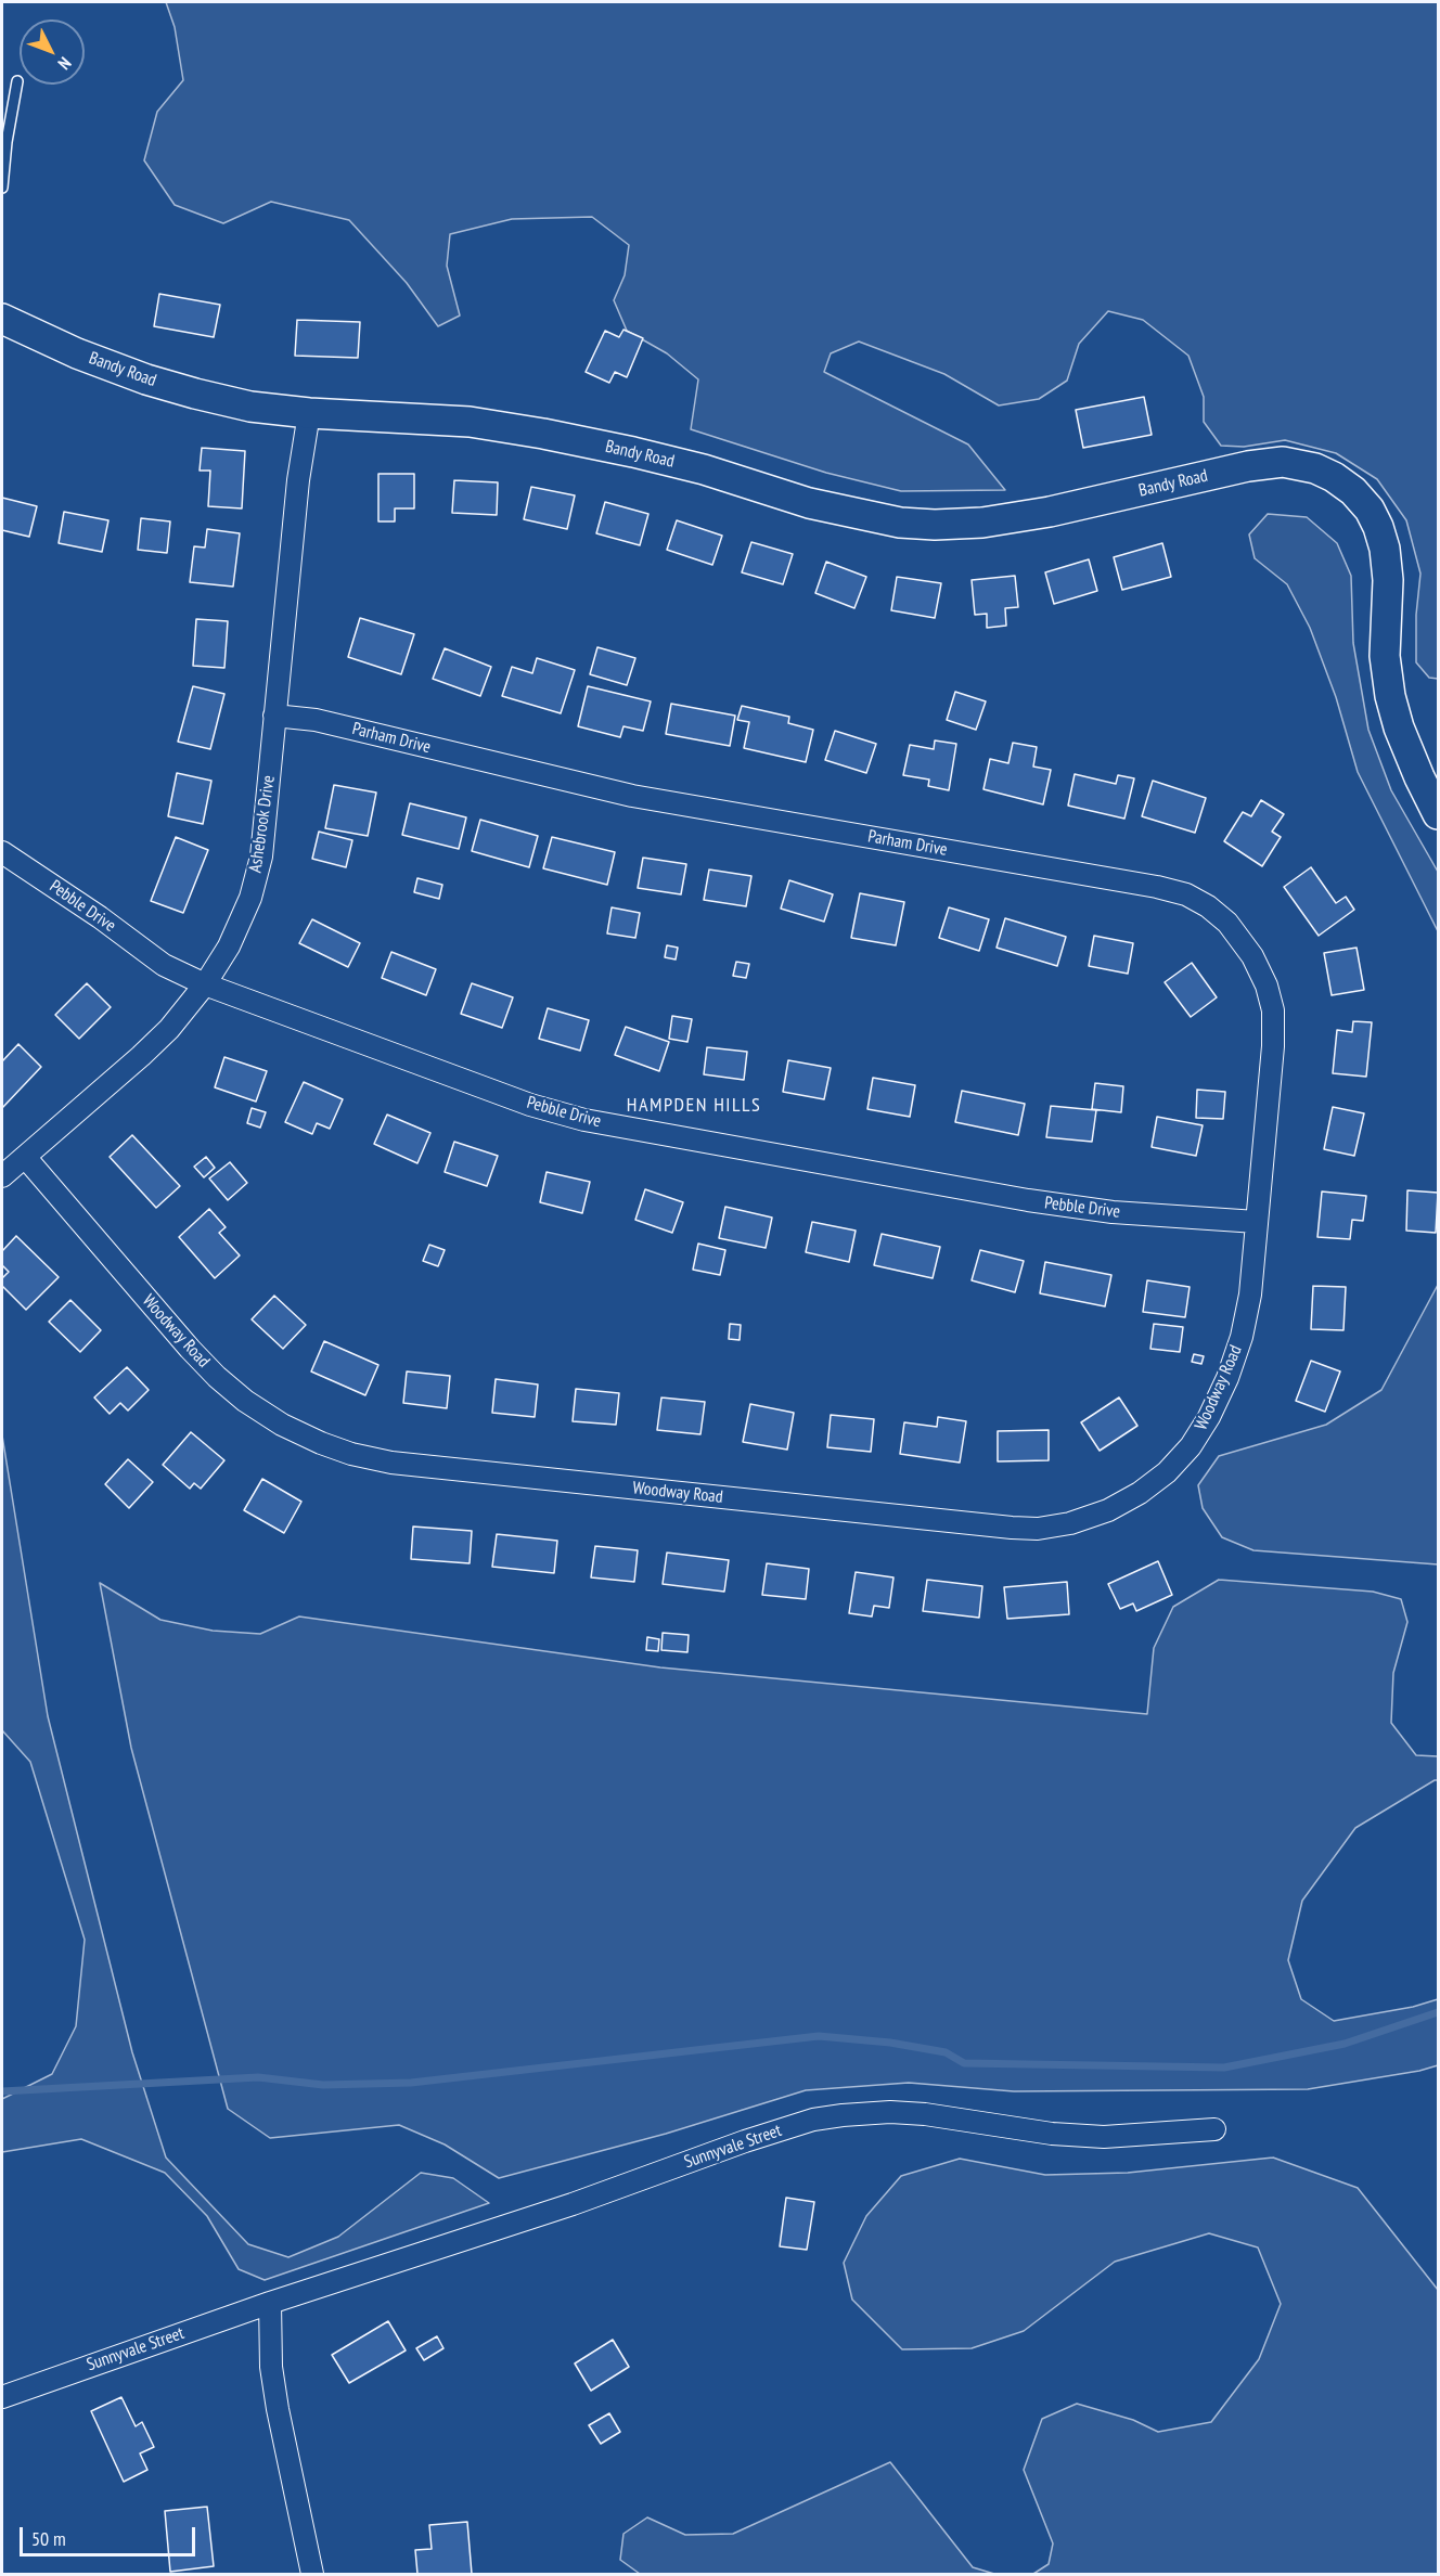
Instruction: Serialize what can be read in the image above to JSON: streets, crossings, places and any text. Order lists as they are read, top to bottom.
{
  "streets": {
    "street": [
      "Bandy Road",
      "Parham Drive",
      "Ashebrook Drive",
      "Pebble Drive",
      "Woodway Road",
      "Sunnyvale Street"
    ]
  },
  "crossings": [
    ["Bandy Road", "Ashebrook Drive"],
    ["Parham Drive", "Ashebrook Drive"],
    ["Parham Drive", "Pebble Drive"],
    ["Parham Drive", "Woodway Road"],
    ["Ashebrook Drive", "Pebble Drive"],
    ["Ashebrook Drive", "Woodway Road"],
    ["Pebble Drive", "Woodway Road"]
  ],
  "districts": ["HAMPDEN HILLS"],
  "scale_bar": "50 m",
  "north": "bottom right"
}
